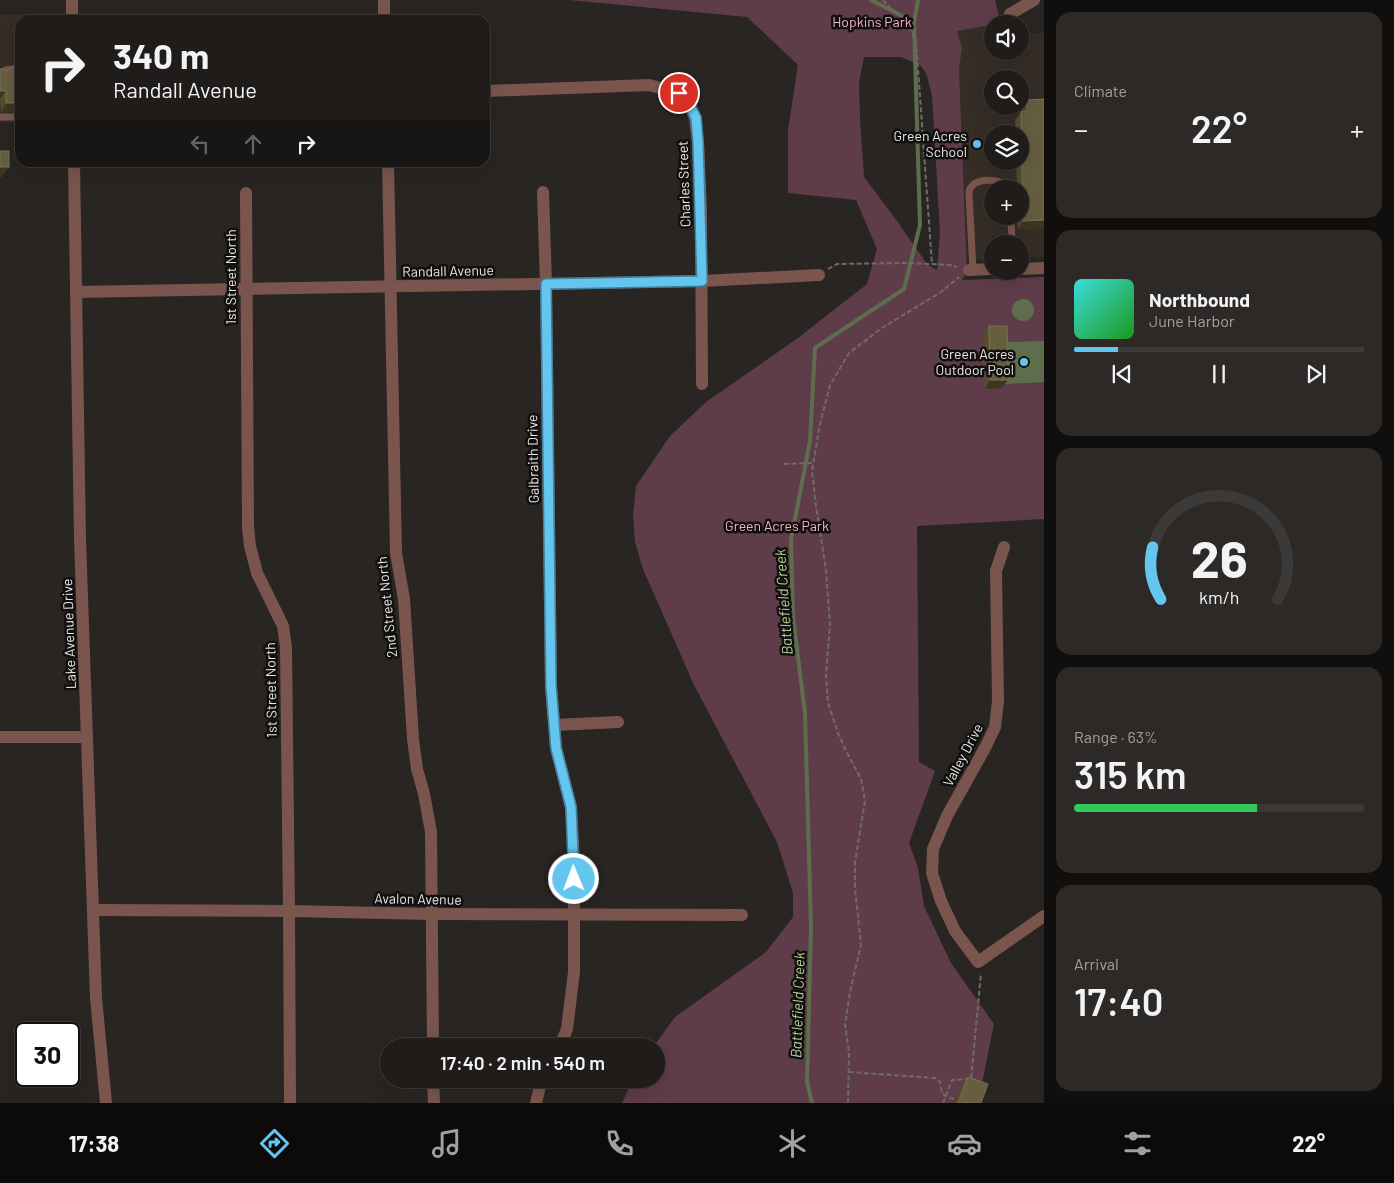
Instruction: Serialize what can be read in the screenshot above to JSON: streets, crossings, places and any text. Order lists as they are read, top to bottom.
{
  "streets": {
    "street": [
      "Charles Street",
      "Randall Avenue",
      "1st Street North",
      "Galbraith Drive",
      "2nd Street North",
      "Lake Avenue Drive",
      "Valley Drive",
      "Avalon Avenue"
    ]
  },
  "crossings": [
    ["Charles Street", "Randall Avenue"],
    ["Randall Avenue", "1st Street North"],
    ["Randall Avenue", "Galbraith Drive"],
    ["Randall Avenue", "2nd Street North"],
    ["Randall Avenue", "Lake Avenue Drive"],
    ["1st Street North", "Avalon Avenue"],
    ["Galbraith Drive", "Avalon Avenue"],
    ["2nd Street North", "Avalon Avenue"],
    ["Lake Avenue Drive", "Avalon Avenue"]
  ],
  "water": ["Battlefield Creek"],
  "parks": ["Hopkins Park", "Green Acres Park"],
  "places": ["Green Acres School", "Green Acres Outdoor Pool"],
  "page": {
    "tile": [
      "Climate",
      ["Range · 63%", "315 km"],
      ["Arrival", "17:40"]
    ],
    "map_buttons": ["+", "−"],
    "turn": ["340 m", "Randall Avenue"],
    "heat": ["−", "22°", "+"],
    "song": ["Northbound", "June Harbor"],
    "limit": "30",
    "trip": "17:40 · 2 min · 540 m",
    "tabs": ["17:38", "22°"],
    "gauge": ["26", "km/h"]
  }
}
